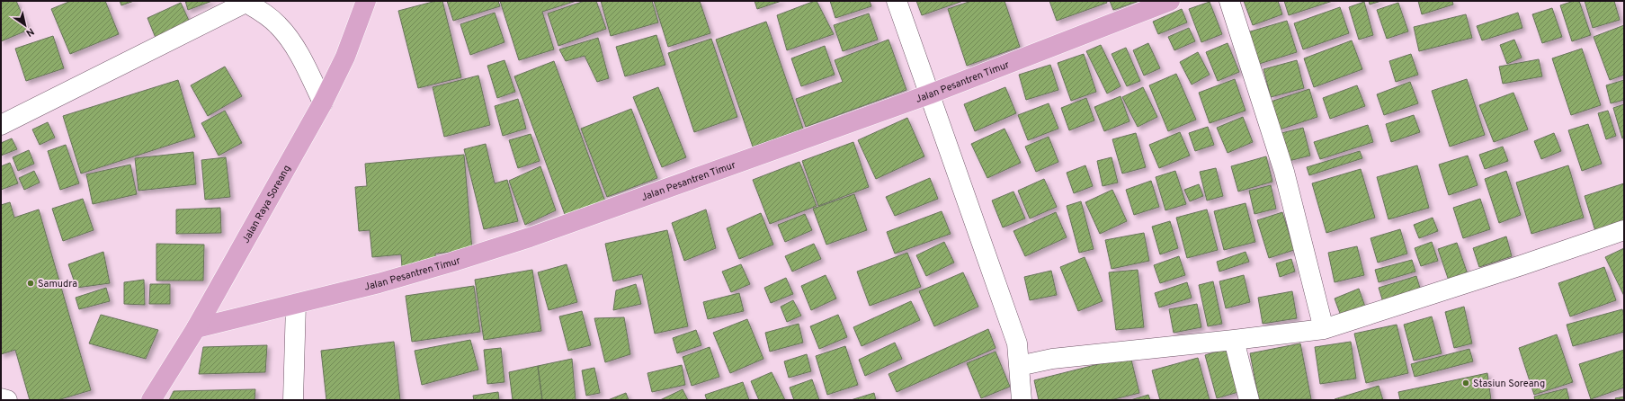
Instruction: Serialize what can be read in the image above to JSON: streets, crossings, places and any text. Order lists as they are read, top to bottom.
{
  "streets": {
    "main road": ["Jalan Pesantren Timur", "Jalan Raya Soreang"]
  },
  "crossings": [
    ["Jalan Pesantren Timur", "Jalan Raya Soreang"]
  ],
  "places": ["Samudra", "Stasiun Soreang"],
  "north": "bottom right"
}
